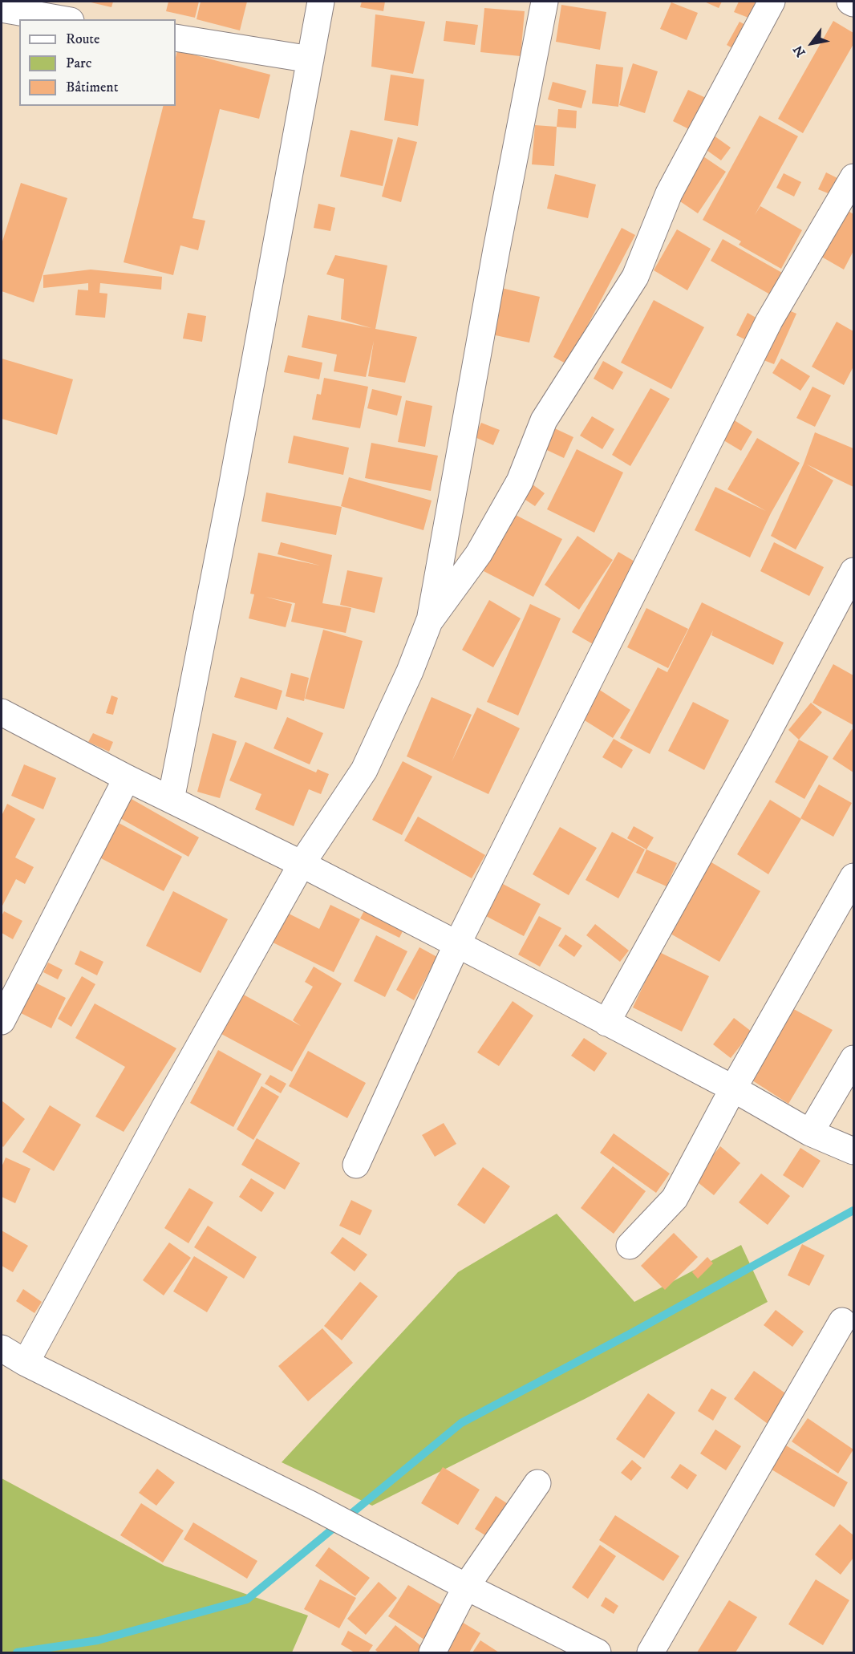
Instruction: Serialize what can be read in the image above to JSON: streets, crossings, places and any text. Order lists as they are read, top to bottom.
{
  "legend": ["Route", "Parc", "Bâtiment"],
  "north": "bottom left"
}
